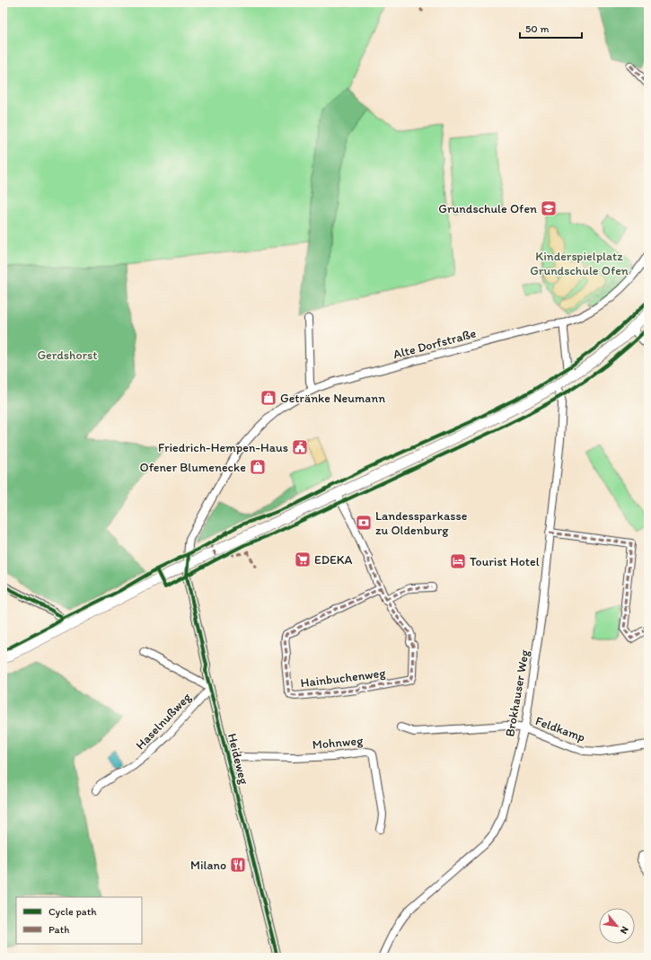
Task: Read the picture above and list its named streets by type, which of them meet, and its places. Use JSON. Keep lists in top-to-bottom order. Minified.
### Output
{"streets":{"street":["Alte Dorfstraße","Hainbuchenweg","Brokhauser Weg","Haselnußweg","Feldkamp","Mohnweg","Heideweg"]},"crossings":[["Alte Dorfstraße","Heideweg"],["Brokhauser Weg","Feldkamp"],["Haselnußweg","Heideweg"],["Mohnweg","Heideweg"]],"parks":["Kinderspielplatz Grundschule Ofen","Gerdshorst"],"places":{"school or university":["Grundschule Ofen"],"shop":["Getränke Neumann","Ofener Blumenecke"],"public building":["Friedrich-Hempen-Haus"],"bank":["Landessparkasse zu Oldenburg"],"supermarket":["EDEKA"],"hotel":["Tourist Hotel"],"restaurant":["Milano"]},"legend":["Cycle path","Path"],"scale_bar":"50 m","north":"bottom right"}
